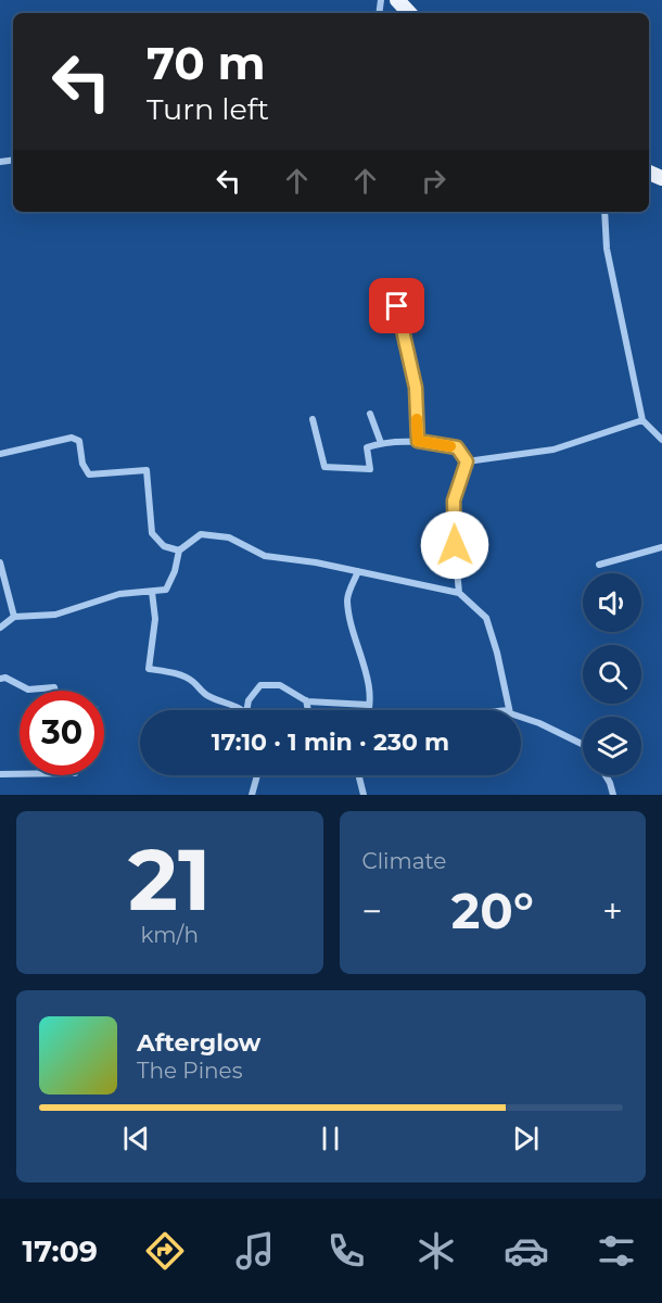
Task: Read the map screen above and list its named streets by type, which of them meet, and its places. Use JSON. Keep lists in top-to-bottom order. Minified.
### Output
{"page":{"turn":["70 m","Turn left"],"limit":"30","trip":"17:10 · 1 min · 230 m","tile":[["21","km/h"],"Climate"],"heat":["−","20°","+"],"song":["Afterglow","The Pines"],"tabs":"17:09"}}
